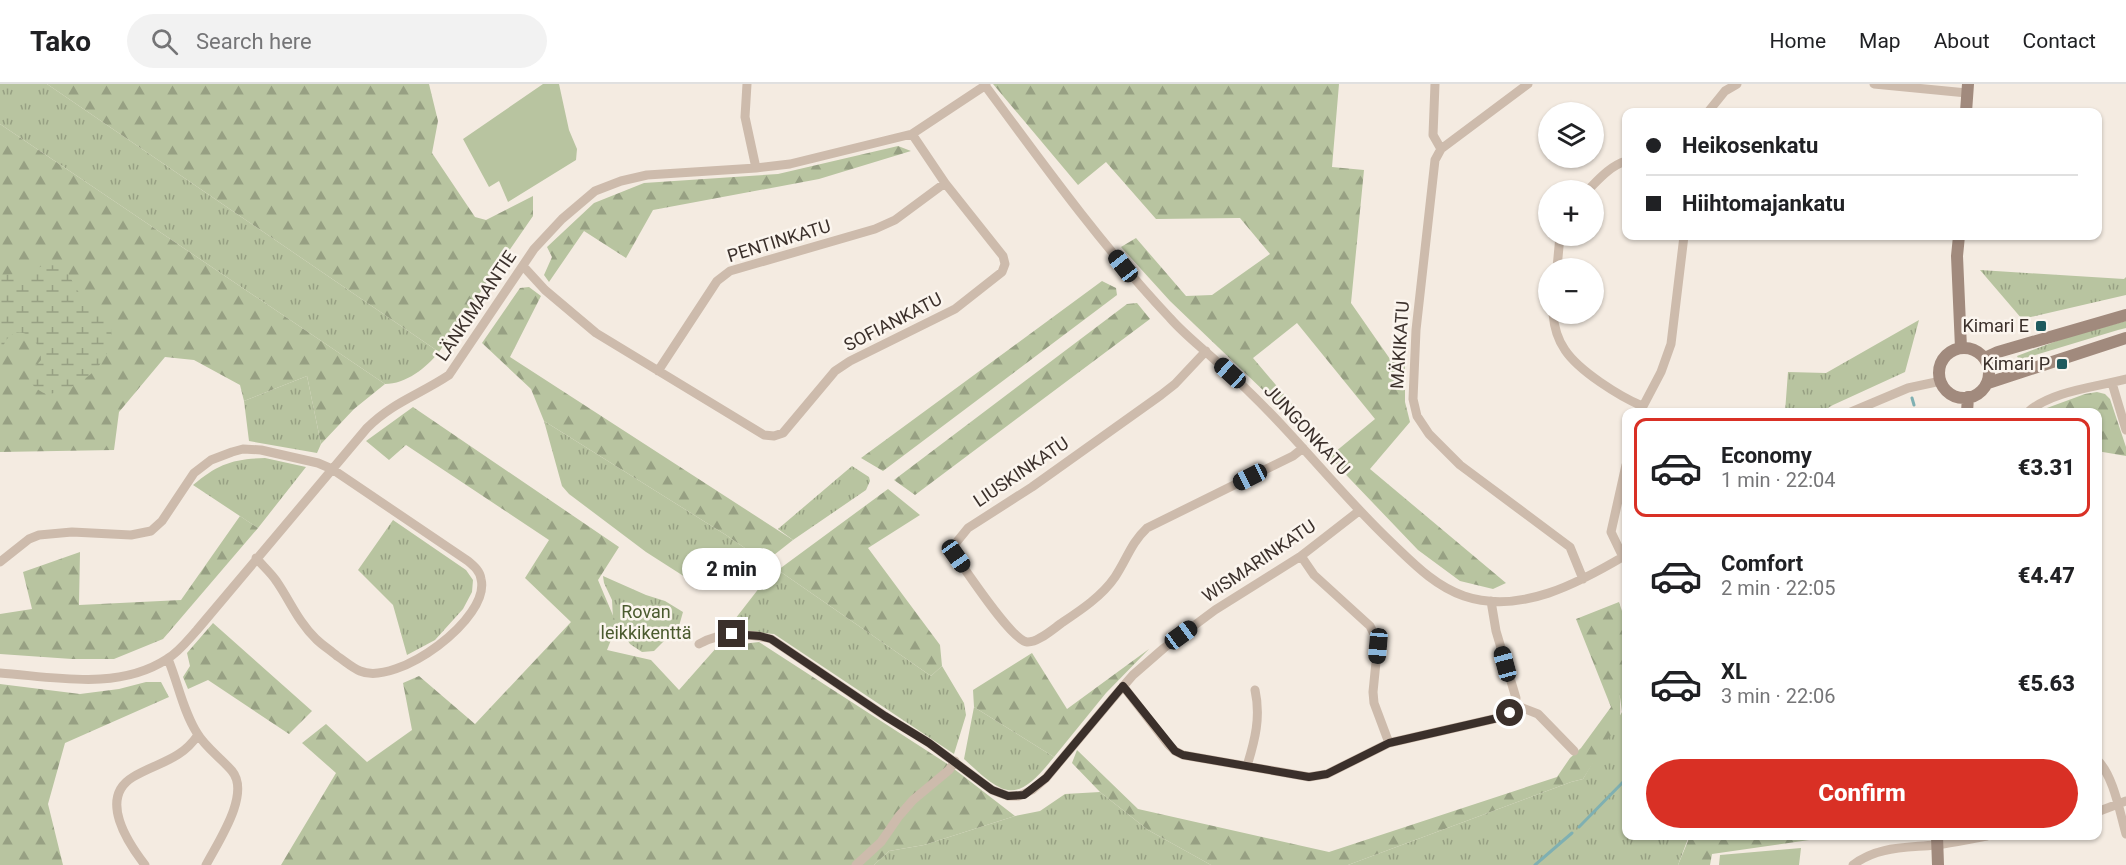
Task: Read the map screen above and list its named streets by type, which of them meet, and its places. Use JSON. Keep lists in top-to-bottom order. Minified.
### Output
{"streets":{"street":["PENTINKATU","LÄNKIMAANTIE","SOFIANKATU","MÄKIKATU","JUNGONKATU","LIUSKINKATU","WISMARINKATU"]},"crossings":[["PENTINKATU","SOFIANKATU"],["LÄNKIMAANTIE","SOFIANKATU"],["LÄNKIMAANTIE","JUNGONKATU"],["MÄKIKATU","JUNGONKATU"],["JUNGONKATU","LIUSKINKATU"],["JUNGONKATU","WISMARINKATU"]],"parks":["Rovan leikkikenttä"],"places":{"transit":["Kimari E","Kimari P"]},"page":{"header":"Tako","search":"Search here","nav":["Home","Map","About","Contact"],"map_buttons":["+","−"],"banner":["Heikosenkatu","Hiihtomajankatu"],"list":[{"name":"Economy","note":"1 min · 22:04","value":"€3.31"},{"name":"Comfort","note":"2 min · 22:05","value":"€4.47"},{"name":"XL","note":"3 min · 22:06","value":"€5.63"}],"bubble":"2 min","buttons":"Confirm"}}
